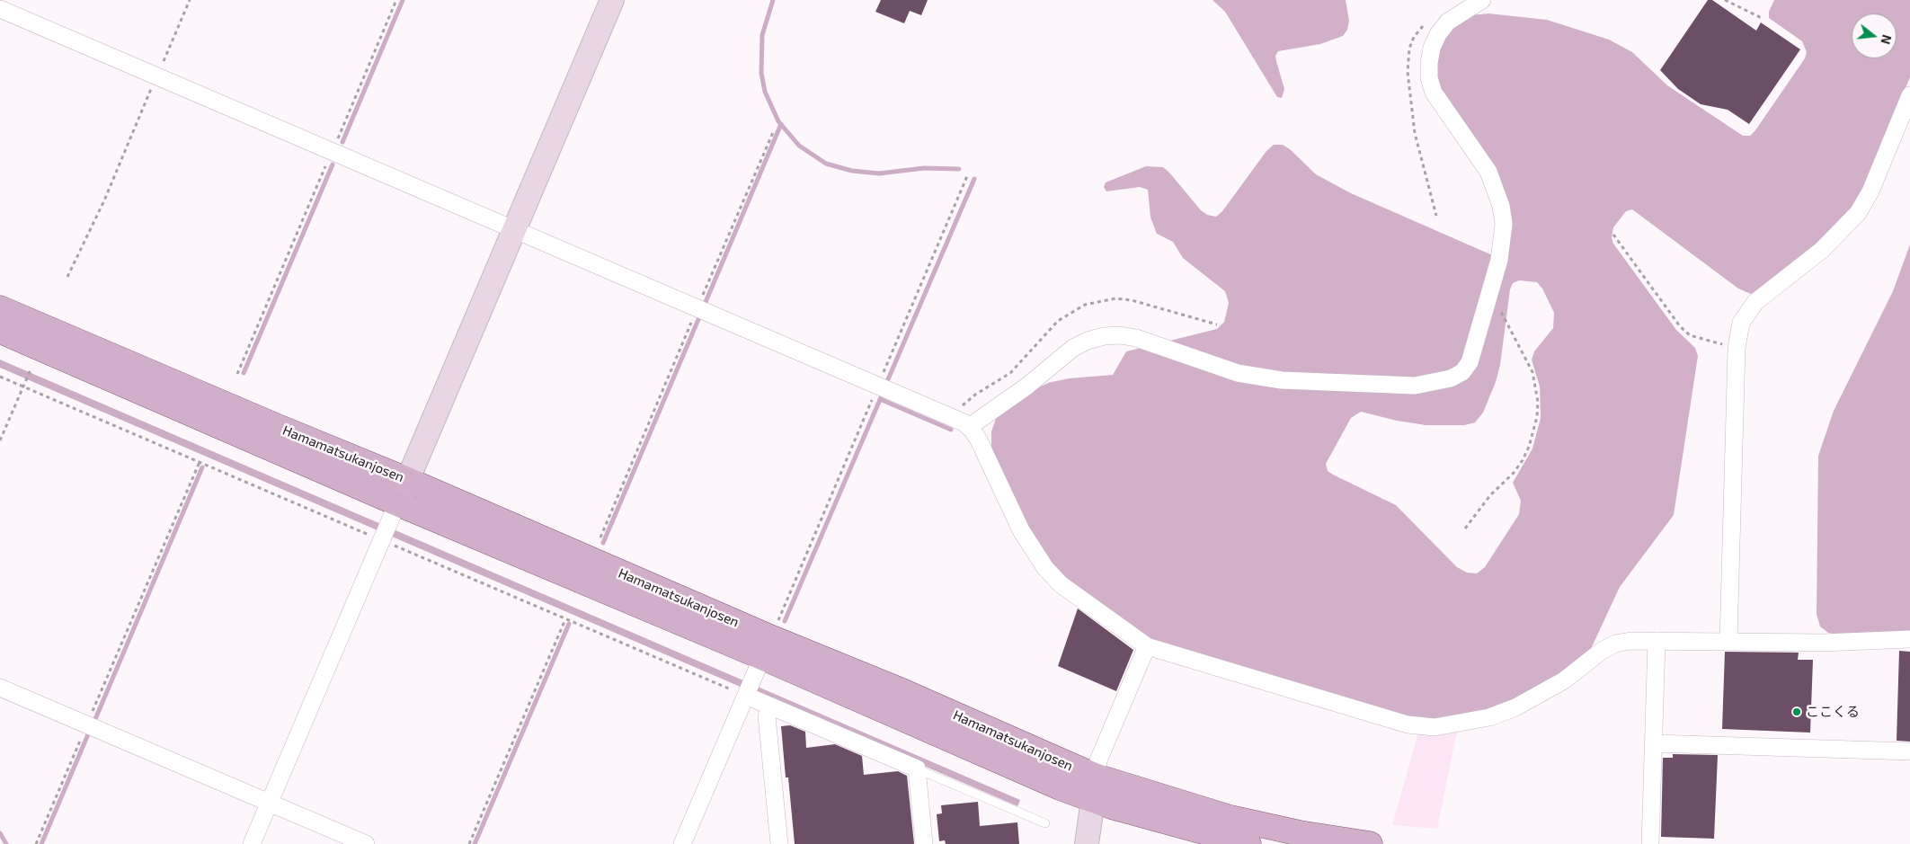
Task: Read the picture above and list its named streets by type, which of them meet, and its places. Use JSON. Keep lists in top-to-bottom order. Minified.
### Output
{"streets":{"main road":["Hamamatsukanjosen"]},"places":["ここくる"],"north":"right"}
